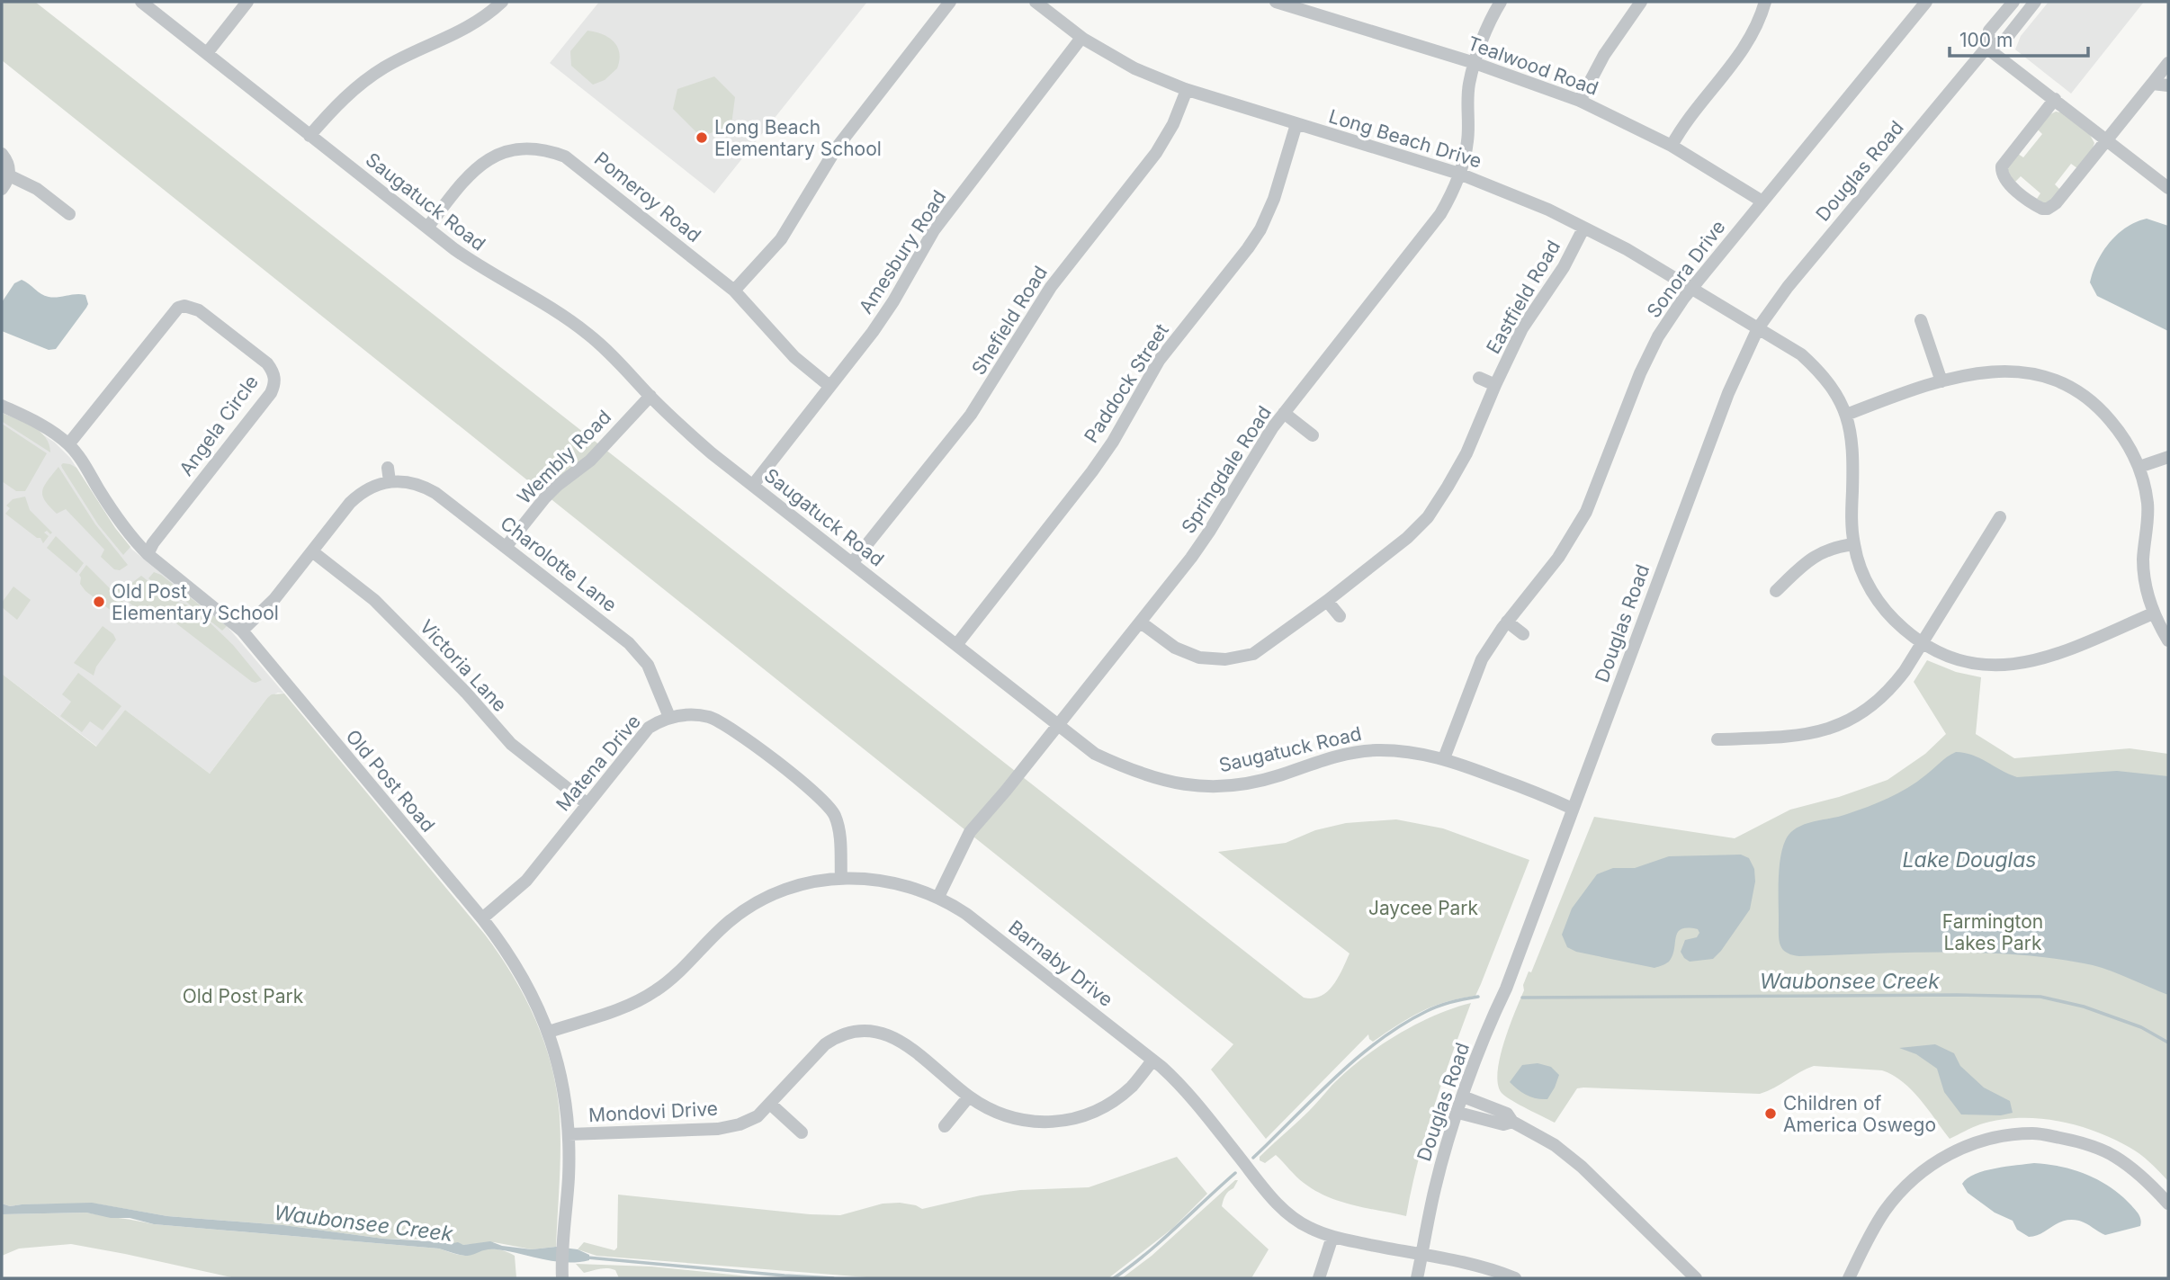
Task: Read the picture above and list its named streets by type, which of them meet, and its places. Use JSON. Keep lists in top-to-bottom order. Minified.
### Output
{"streets":{"street":["Tealwood Road","Long Beach Drive","Douglas Road","Pomeroy Road","Saugatuck Road","Amesbury Road","Sonora Drive","Eastfield Road","Shefield Road","Paddock Street","Angela Circle","Wembly Road","Springdale Road","Charolotte Lane","Victoria Lane","Matena Drive","Old Post Road","Barnaby Drive","Mondovi Drive"]},"crossings":[["Tealwood Road","Sonora Drive"],["Tealwood Road","Springdale Road"],["Long Beach Drive","Douglas Road"],["Long Beach Drive","Amesbury Road"],["Long Beach Drive","Sonora Drive"],["Long Beach Drive","Eastfield Road"],["Long Beach Drive","Shefield Road"],["Long Beach Drive","Paddock Street"],["Long Beach Drive","Springdale Road"],["Douglas Road","Saugatuck Road"],["Douglas Road","Barnaby Drive"],["Pomeroy Road","Saugatuck Road"],["Pomeroy Road","Amesbury Road"],["Saugatuck Road","Amesbury Road"],["Saugatuck Road","Sonora Drive"],["Saugatuck Road","Shefield Road"],["Saugatuck Road","Paddock Street"],["Saugatuck Road","Wembly Road"],["Saugatuck Road","Springdale Road"],["Eastfield Road","Springdale Road"],["Angela Circle","Old Post Road"],["Wembly Road","Charolotte Lane"],["Springdale Road","Barnaby Drive"],["Charolotte Lane","Victoria Lane"],["Charolotte Lane","Matena Drive"],["Charolotte Lane","Old Post Road"],["Victoria Lane","Matena Drive"],["Matena Drive","Old Post Road"],["Matena Drive","Barnaby Drive"],["Old Post Road","Barnaby Drive"],["Old Post Road","Mondovi Drive"],["Barnaby Drive","Mondovi Drive"]],"water":["Lake Douglas","Waubonsee Creek"],"parks":["Jaycee Park","Farmington Lakes Park","Old Post Park"],"places":["Long Beach Elementary School","Old Post Elementary School","Children of America Oswego"],"scale_bar":"100 m"}
